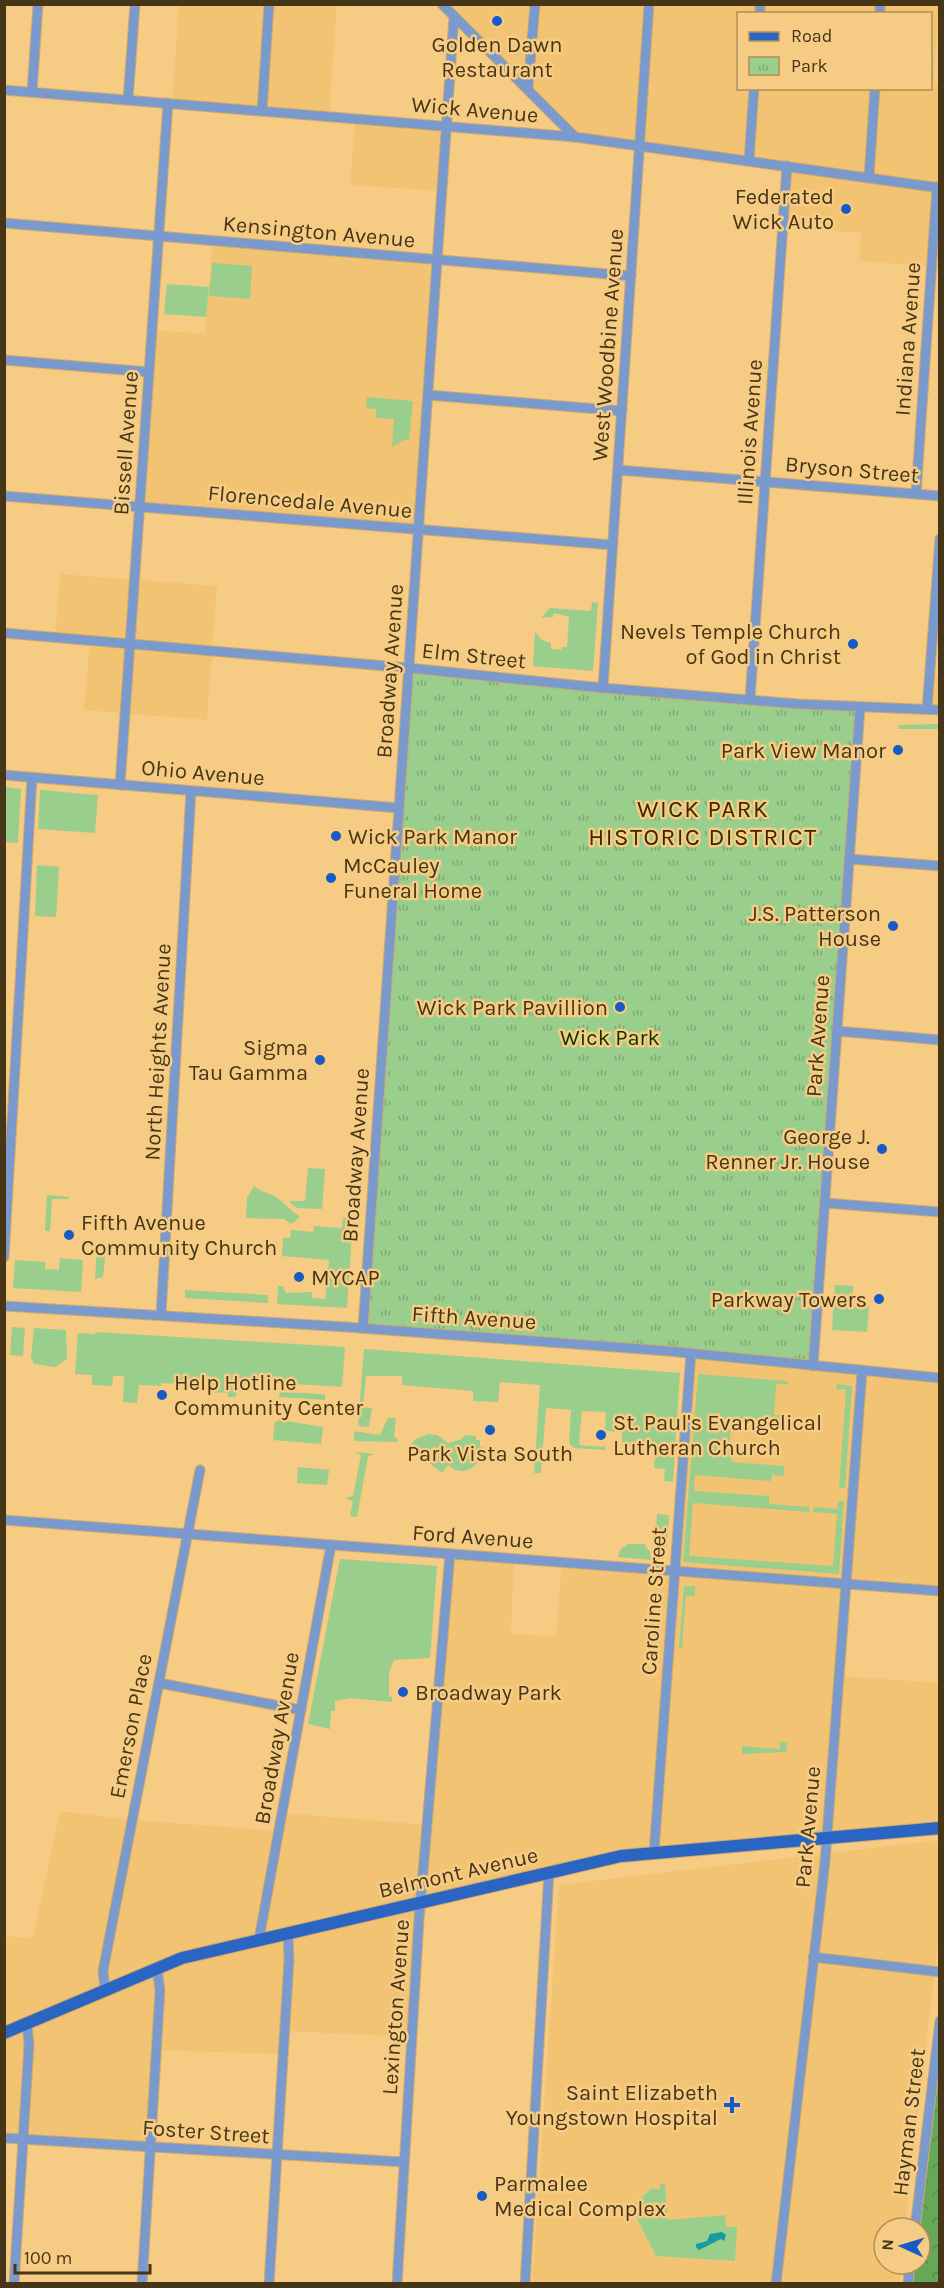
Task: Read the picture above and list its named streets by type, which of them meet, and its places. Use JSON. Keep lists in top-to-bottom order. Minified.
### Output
{"streets":{"main road":["Belmont Avenue"],"street":["Wick Avenue","Kensington Avenue","Indiana Avenue","West Woodbine Avenue","Illinois Avenue","Bissell Avenue","Bryson Street","Florencedale Avenue","Elm Street","Broadway Avenue","Ohio Avenue","Park Avenue","North Heights Avenue","Fifth Avenue","Ford Avenue","Caroline Street","Emerson Place","Lexington Avenue","Hayman Street","Foster Street"]},"crossings":[["Wick Avenue","Indiana Avenue"],["Wick Avenue","West Woodbine Avenue"],["Wick Avenue","Illinois Avenue"],["Wick Avenue","Bissell Avenue"],["Wick Avenue","Broadway Avenue"],["Kensington Avenue","West Woodbine Avenue"],["Kensington Avenue","Bissell Avenue"],["Kensington Avenue","Broadway Avenue"],["Indiana Avenue","Bryson Street"],["West Woodbine Avenue","Bryson Street"],["West Woodbine Avenue","Florencedale Avenue"],["West Woodbine Avenue","Elm Street"],["Illinois Avenue","Bryson Street"],["Illinois Avenue","Elm Street"],["Bissell Avenue","Florencedale Avenue"],["Bissell Avenue","Elm Street"],["Bissell Avenue","Ohio Avenue"],["Florencedale Avenue","Broadway Avenue"],["Elm Street","Broadway Avenue"],["Elm Street","Park Avenue"],["Broadway Avenue","Ohio Avenue"],["Broadway Avenue","Fifth Avenue"],["Broadway Avenue","Ford Avenue"],["Broadway Avenue","Belmont Avenue"],["Ohio Avenue","North Heights Avenue"],["Park Avenue","Fifth Avenue"],["Park Avenue","Ford Avenue"],["Park Avenue","Belmont Avenue"],["North Heights Avenue","Fifth Avenue"],["Fifth Avenue","Caroline Street"],["Ford Avenue","Caroline Street"],["Ford Avenue","Emerson Place"],["Ford Avenue","Lexington Avenue"],["Caroline Street","Belmont Avenue"],["Emerson Place","Belmont Avenue"],["Belmont Avenue","Lexington Avenue"],["Lexington Avenue","Foster Street"]],"districts":["WICK PARK HISTORIC DISTRICT"],"parks":["Wick Park"],"places":{"other":["Golden Dawn Restaurant","Federated Wick Auto","Nevels Temple Church of God in Christ","Park View Manor","Wick Park Manor","McCauley Funeral Home","J.S. Patterson House","Wick Park Pavillion","Sigma Tau Gamma","George J. Renner Jr. House","Fifth Avenue Community Church","MYCAP","Parkway Towers","Help Hotline Community Center","Park Vista South","St. Paul's Evangelical Lutheran Church","Broadway Park","Parmalee Medical Complex"],"health":["Saint Elizabeth Youngstown Hospital"]},"legend":["Road","Park"],"scale_bar":"100 m","north":"left"}
